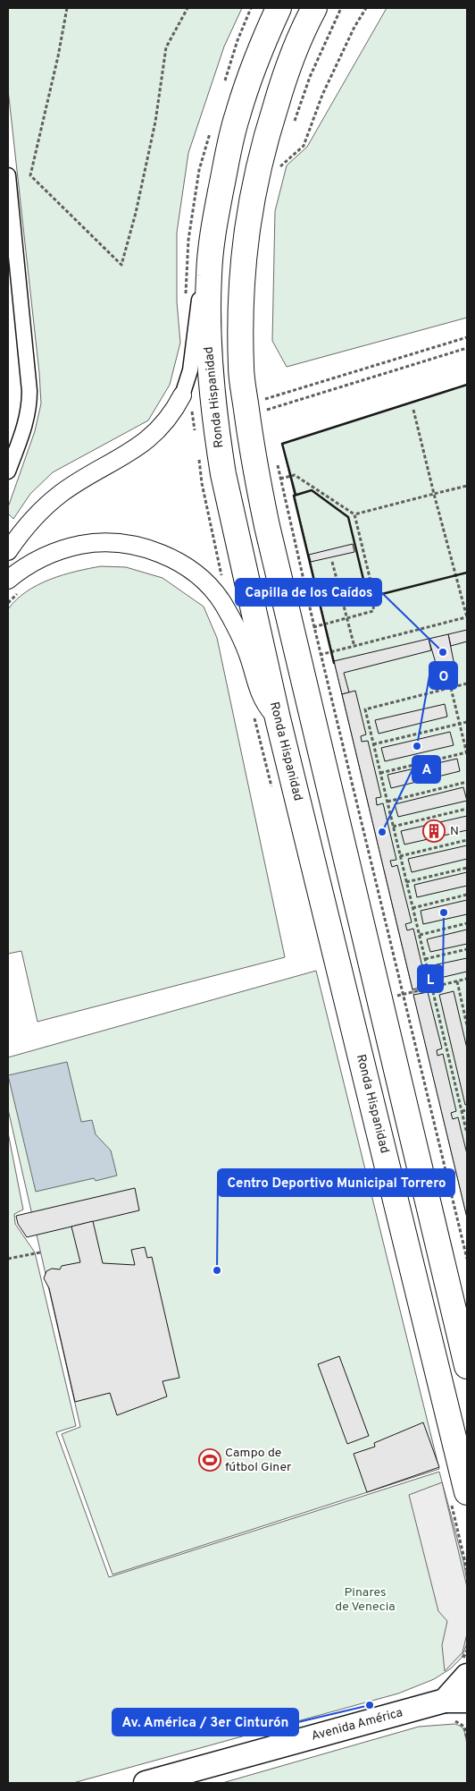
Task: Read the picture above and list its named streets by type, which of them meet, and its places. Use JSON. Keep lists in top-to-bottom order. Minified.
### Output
{"streets":{"highway":["Ronda Hispanidad"],"main road":["Avenida América"]},"parks":["Pinares de Venecia"],"places":{"other":["Capilla de los Caídos","O","A","L","Centro Deportivo Municipal Torrero","Av. América / 3er Cinturón"],"building":["N"],"sports":["Campo de fútbol Giner"]}}
